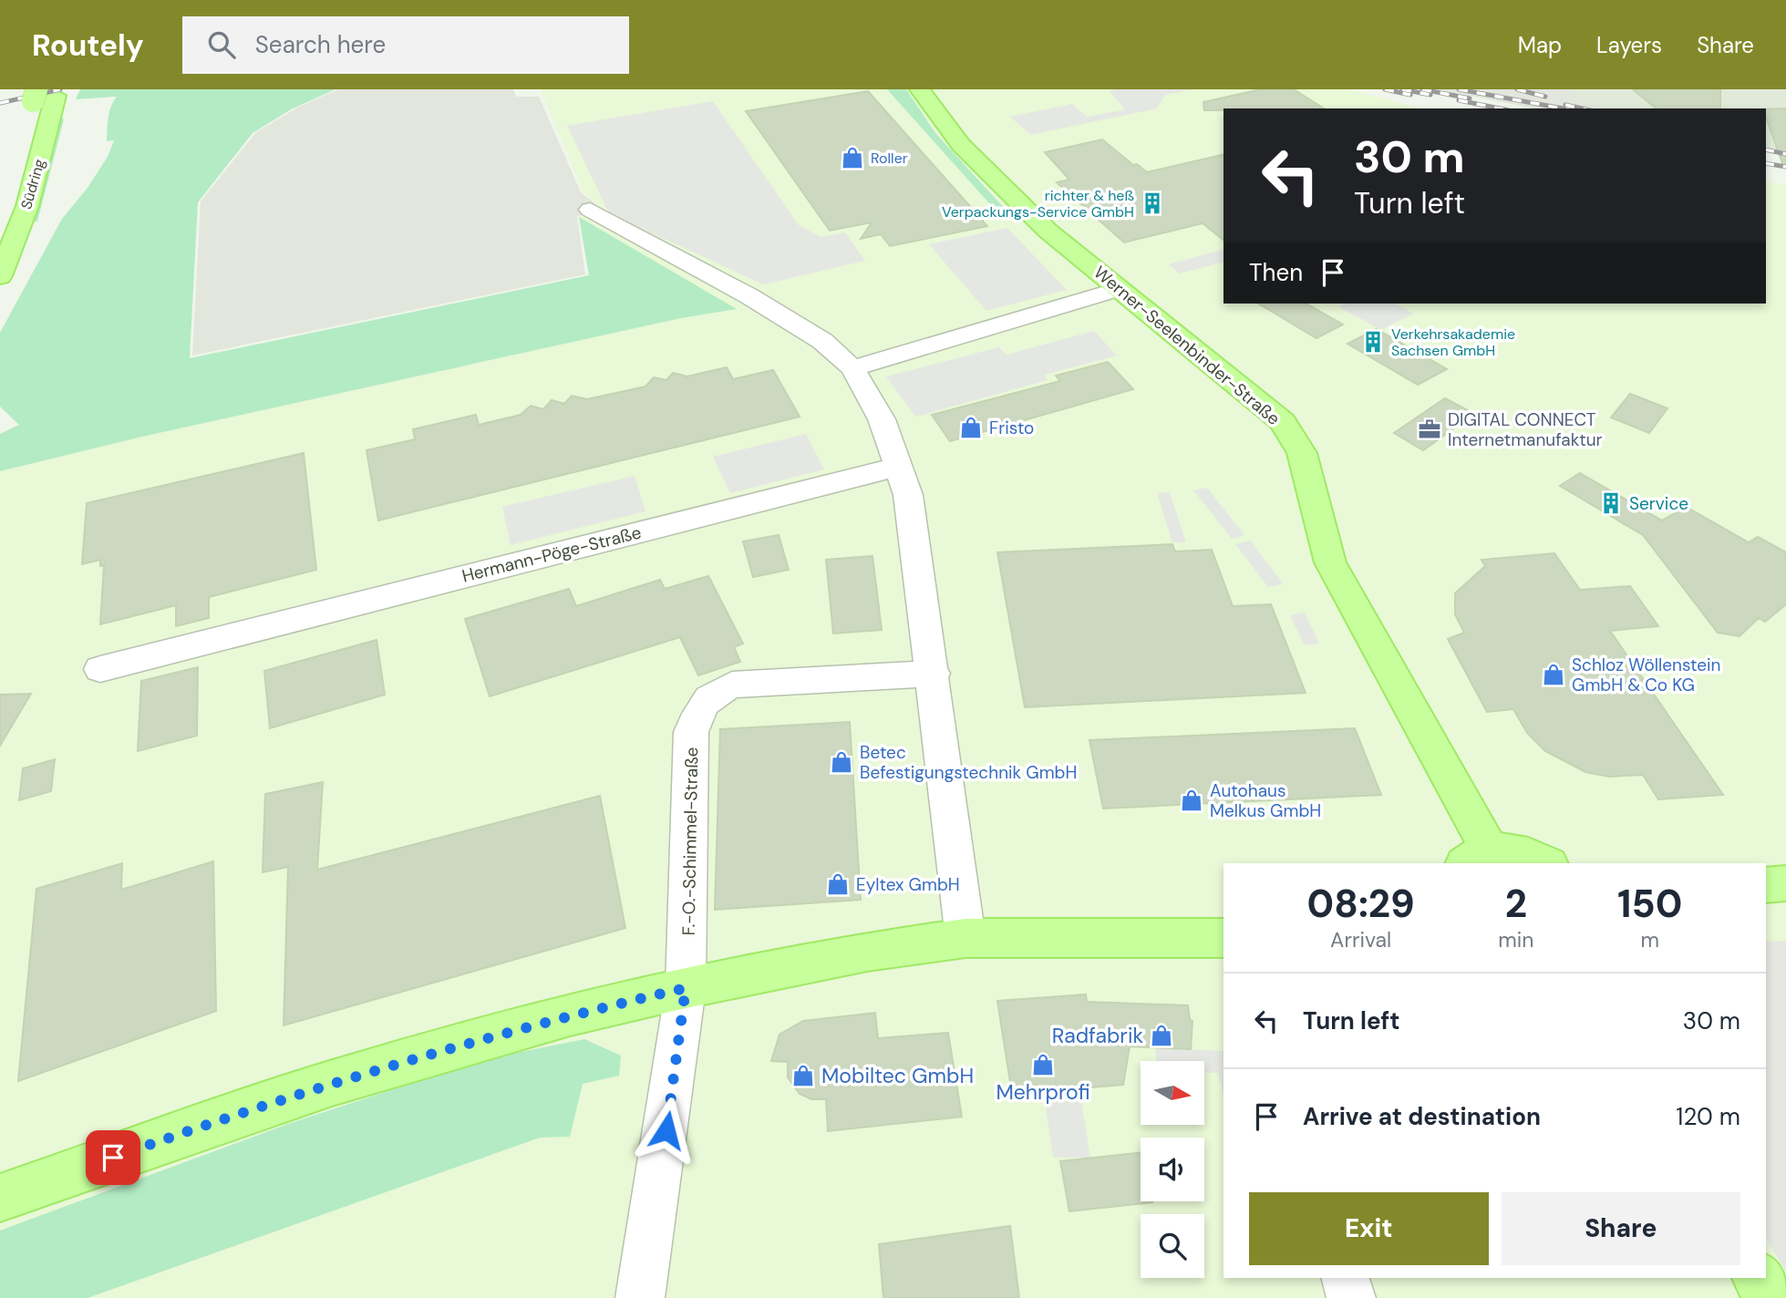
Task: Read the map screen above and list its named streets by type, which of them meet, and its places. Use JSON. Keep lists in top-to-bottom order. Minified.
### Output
{"streets":{"main road":["Südring","Werner-Seelenbinder-Straße"],"street":["Hermann-Pöge-Straße","F.-O.-Schimmel-Straße"]},"places":{"shop":["Roller","Fristo","Schloz Wöllenstein GmbH & Co KG","Betec Befestigungstechnik GmbH","Autohaus Melkus GmbH","Eyltex GmbH","Radfabrik","Mehrprofi","Mobiltec GmbH"],"building":["richter & heß Verpackungs-Service GmbH","Verkehrsakademie Sachsen GmbH","Service"],"office":["DIGITAL CONNECT Internetmanufaktur"]},"north":"right","page":{"header":"Routely","search":"Search here","nav":["Map","Layers","Share"],"turn":["30 m","Turn left"],"then":"Then","eta":["08:29","Arrival","2","min","150","m"],"list":[{"name":"Turn left","value":"30 m"},{"name":"Arrive at destination","value":"120 m"}],"buttons":["Exit","Share"]}}
